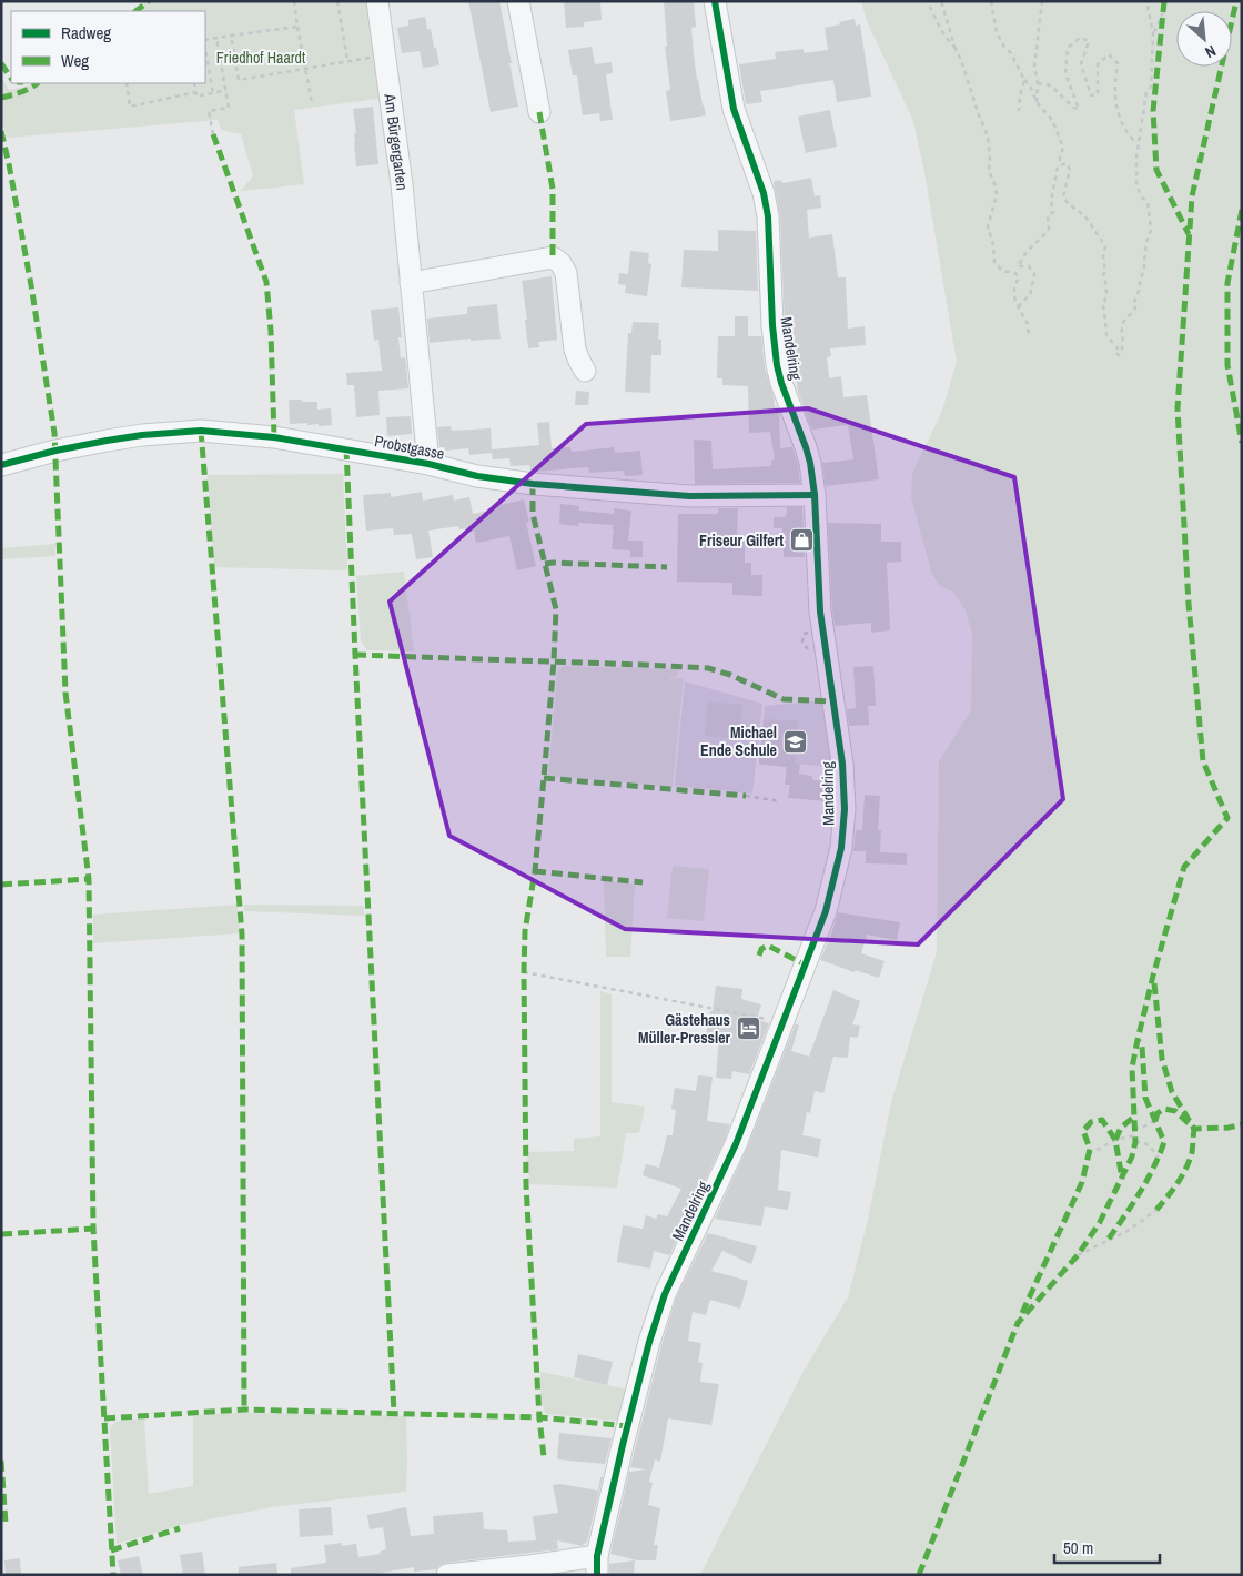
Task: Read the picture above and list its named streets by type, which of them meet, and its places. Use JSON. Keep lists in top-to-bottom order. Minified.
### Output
{"streets":{"street":["Am Bürgergarten","Mandelring","Probstgasse"]},"crossings":[["Am Bürgergarten","Probstgasse"],["Mandelring","Probstgasse"]],"parks":["Friedhof Haardt"],"places":{"shop":["Friseur Gilfert"],"school or university":["Michael Ende Schule"],"hotel":["Gästehaus Müller-Pressler"]},"legend":["Radweg","Weg"],"scale_bar":"50 m","north":"bottom right"}
